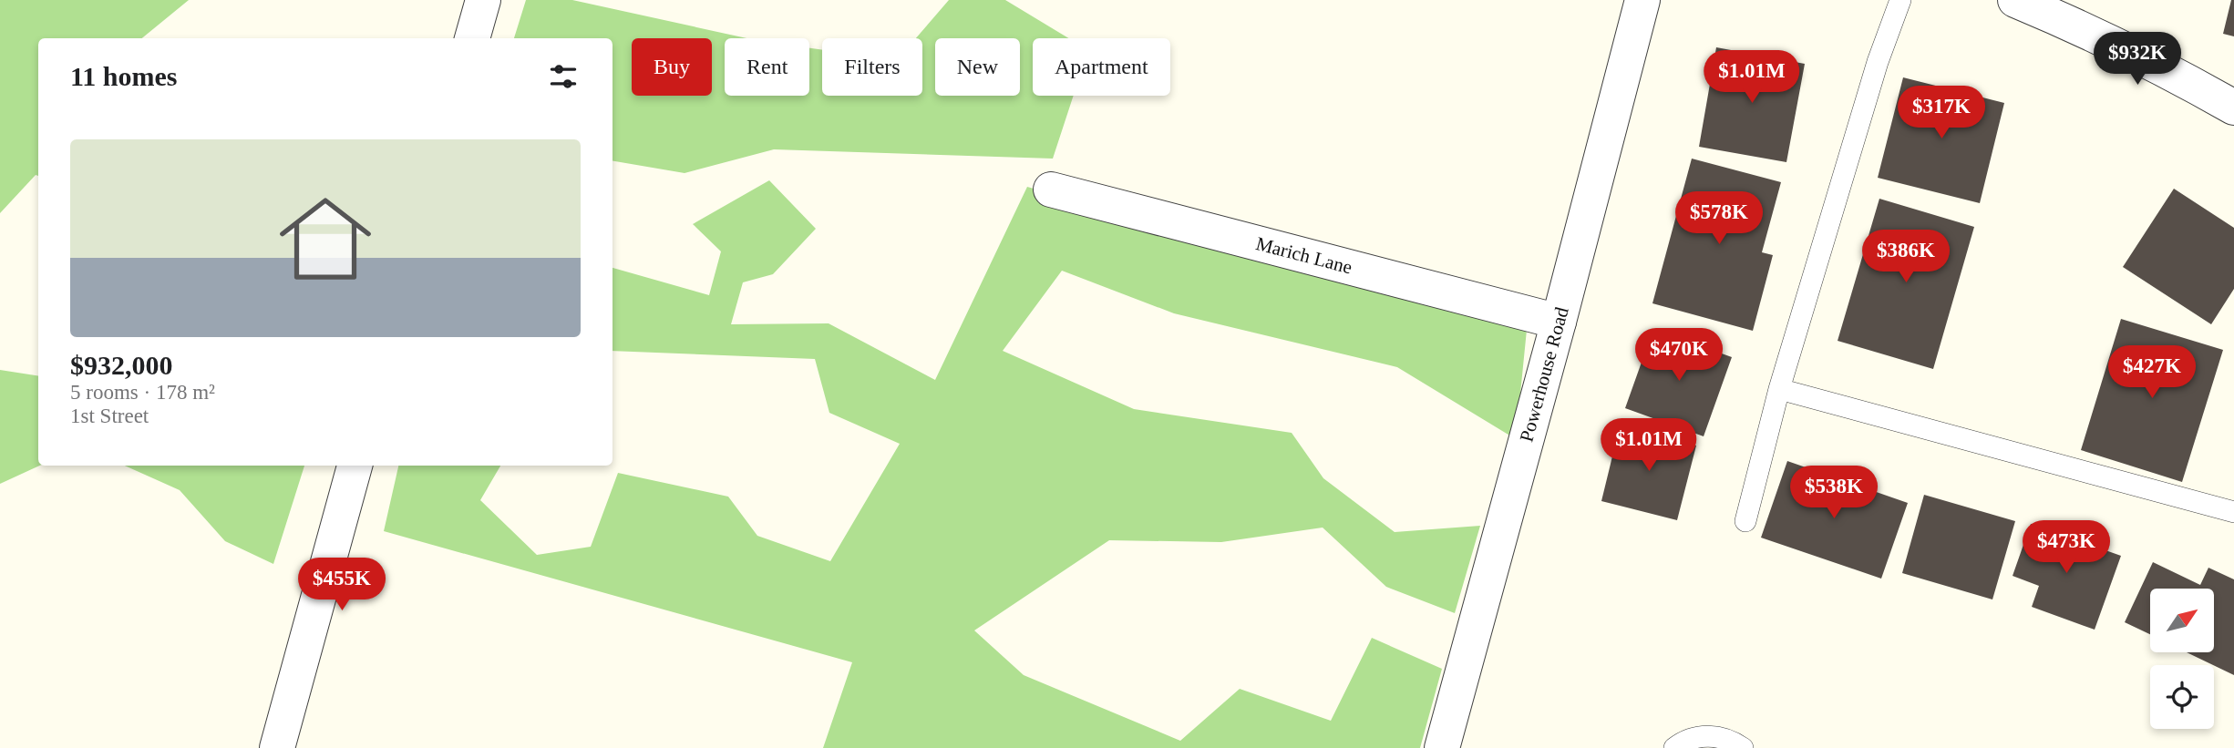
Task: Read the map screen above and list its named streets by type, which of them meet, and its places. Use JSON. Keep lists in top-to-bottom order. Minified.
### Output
{"streets":{"street":["Marich Lane","Powerhouse Road"]},"crossings":[["Marich Lane","Powerhouse Road"]],"north":"top right","page":{"price":["$932K","$1.01M","$317K","$578K","$386K","$470K","$427K","$1.01M","$538K","$473K","$455K"],"chip":["Buy","Rent","Filters","New","Apartment"],"heading":"11 homes","list":[{"name":"$932,000","note":"5 rooms · 178 m² · 1st Street"}]}}
